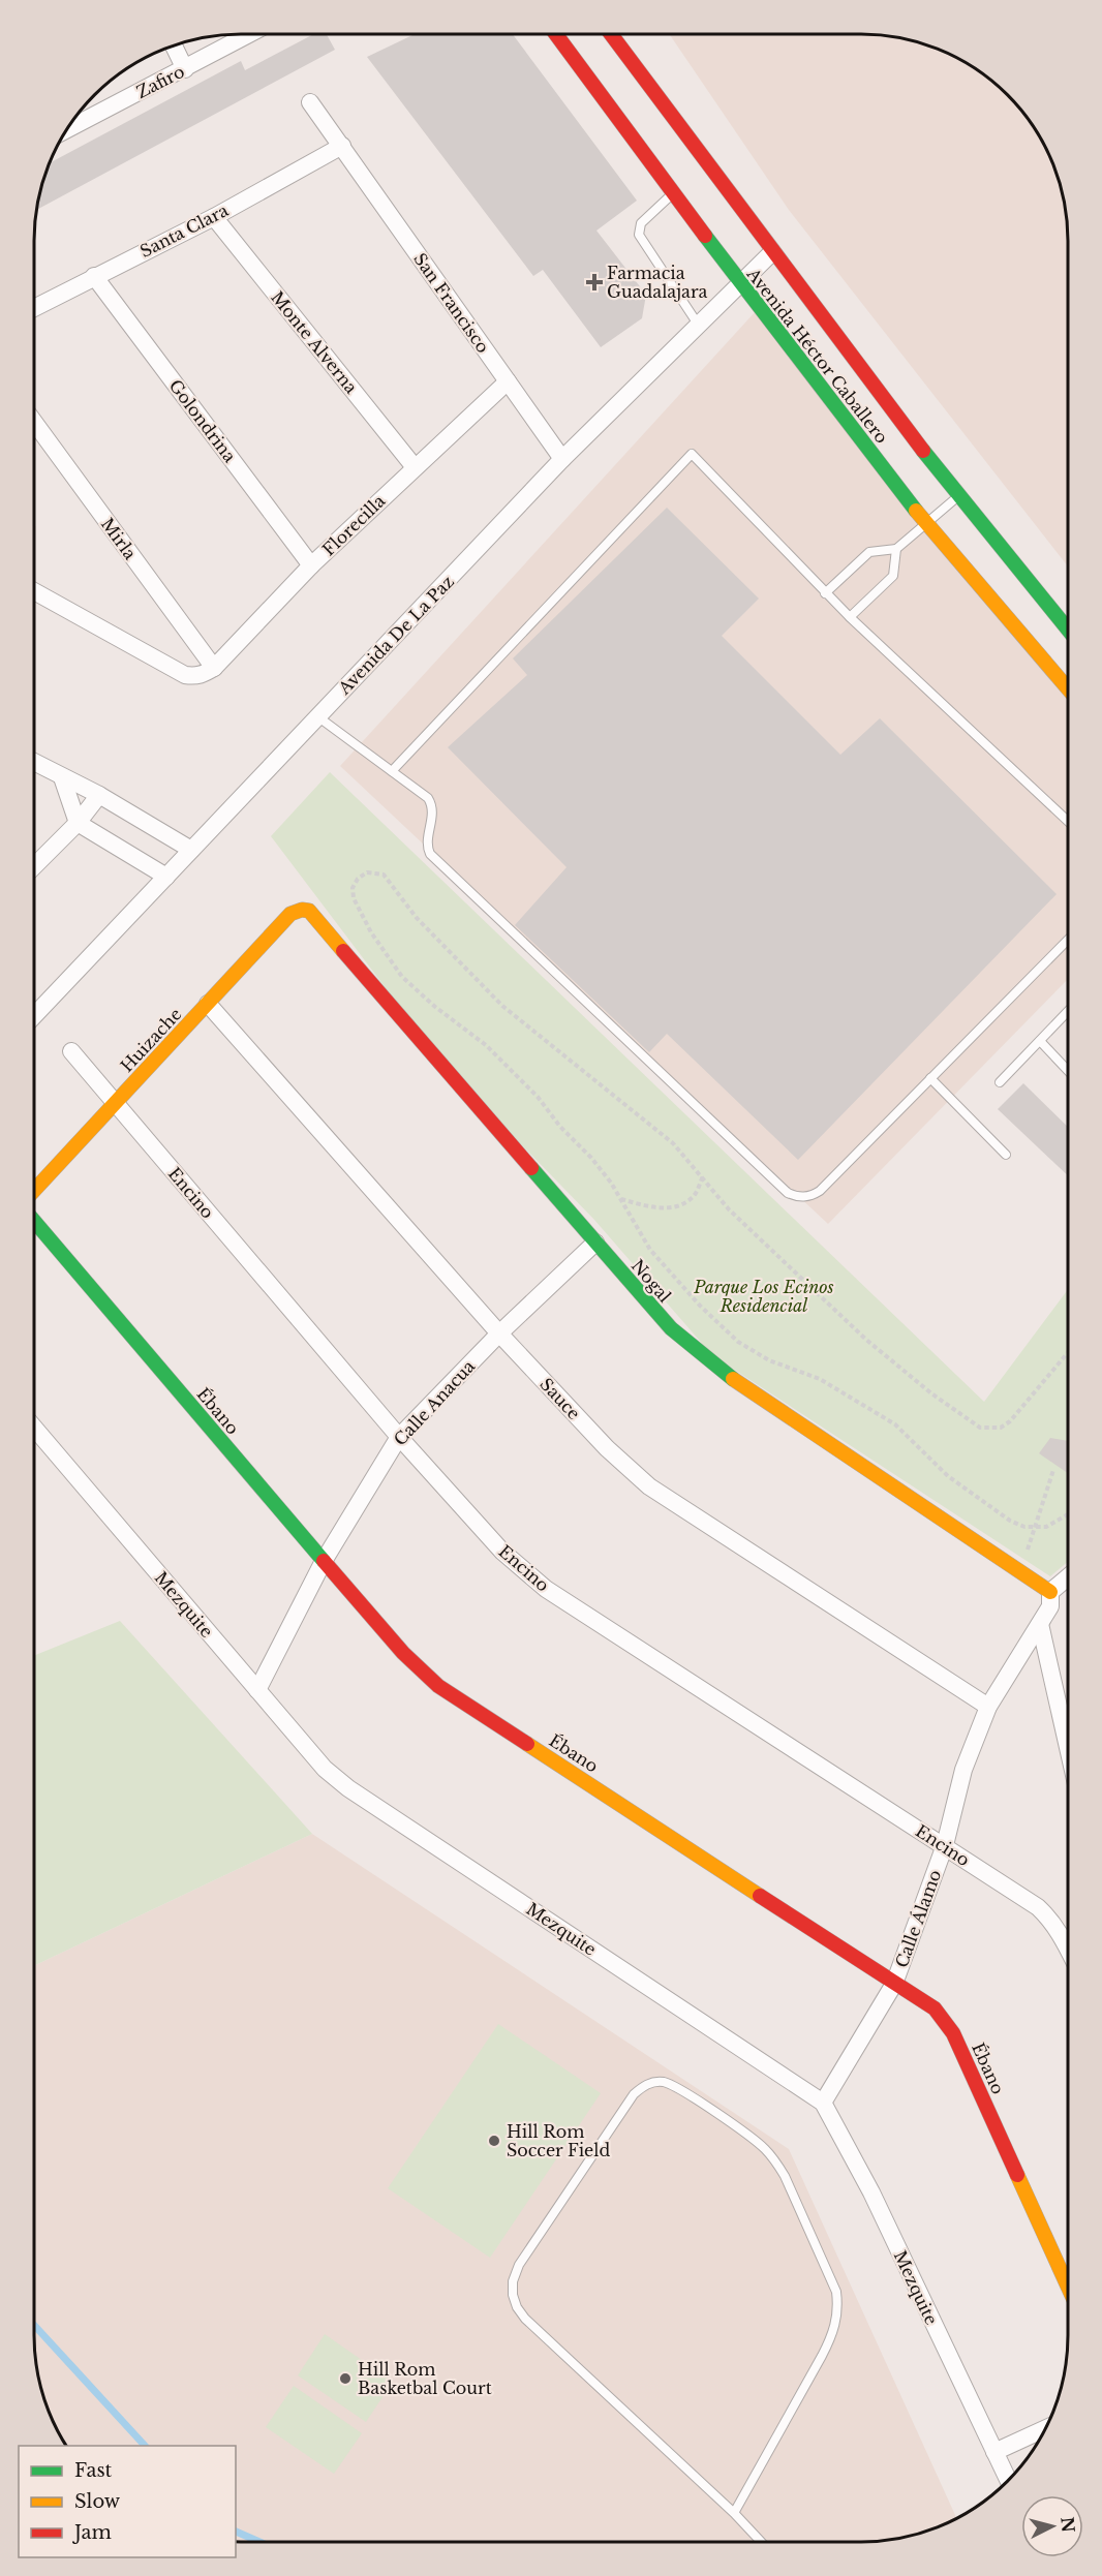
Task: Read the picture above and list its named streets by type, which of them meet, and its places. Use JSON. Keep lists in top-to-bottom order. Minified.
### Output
{"streets":{"street":["Zafiro","Santa Clara","San Francisco","Monte Alverna","Avenida Héctor Caballero","Golondrina","Florecilla","Mirla","Avenida De La Paz","Huizache","Encino","Nogal","Sauce","Calle Anacua","Ébano","Mezquite","Calle Álamo"]},"crossings":[["Santa Clara","San Francisco"],["Santa Clara","Monte Alverna"],["Santa Clara","Golondrina"],["San Francisco","Florecilla"],["San Francisco","Avenida De La Paz"],["Monte Alverna","Florecilla"],["Avenida Héctor Caballero","Avenida De La Paz"],["Golondrina","Florecilla"],["Florecilla","Mirla"],["Huizache","Encino"],["Huizache","Nogal"],["Huizache","Sauce"],["Encino","Calle Anacua"],["Encino","Calle Álamo"],["Nogal","Calle Anacua"],["Nogal","Calle Álamo"],["Sauce","Calle Anacua"],["Sauce","Calle Álamo"],["Calle Anacua","Ébano"],["Calle Anacua","Mezquite"],["Ébano","Calle Álamo"],["Mezquite","Calle Álamo"]],"parks":["Parque Los Ecinos Residencial"],"places":{"health":["Farmacia Guadalajara"],"other":["Hill Rom Soccer Field","Hill Rom Basketbal Court"]},"legend":["Fast","Slow","Jam"],"north":"right"}
